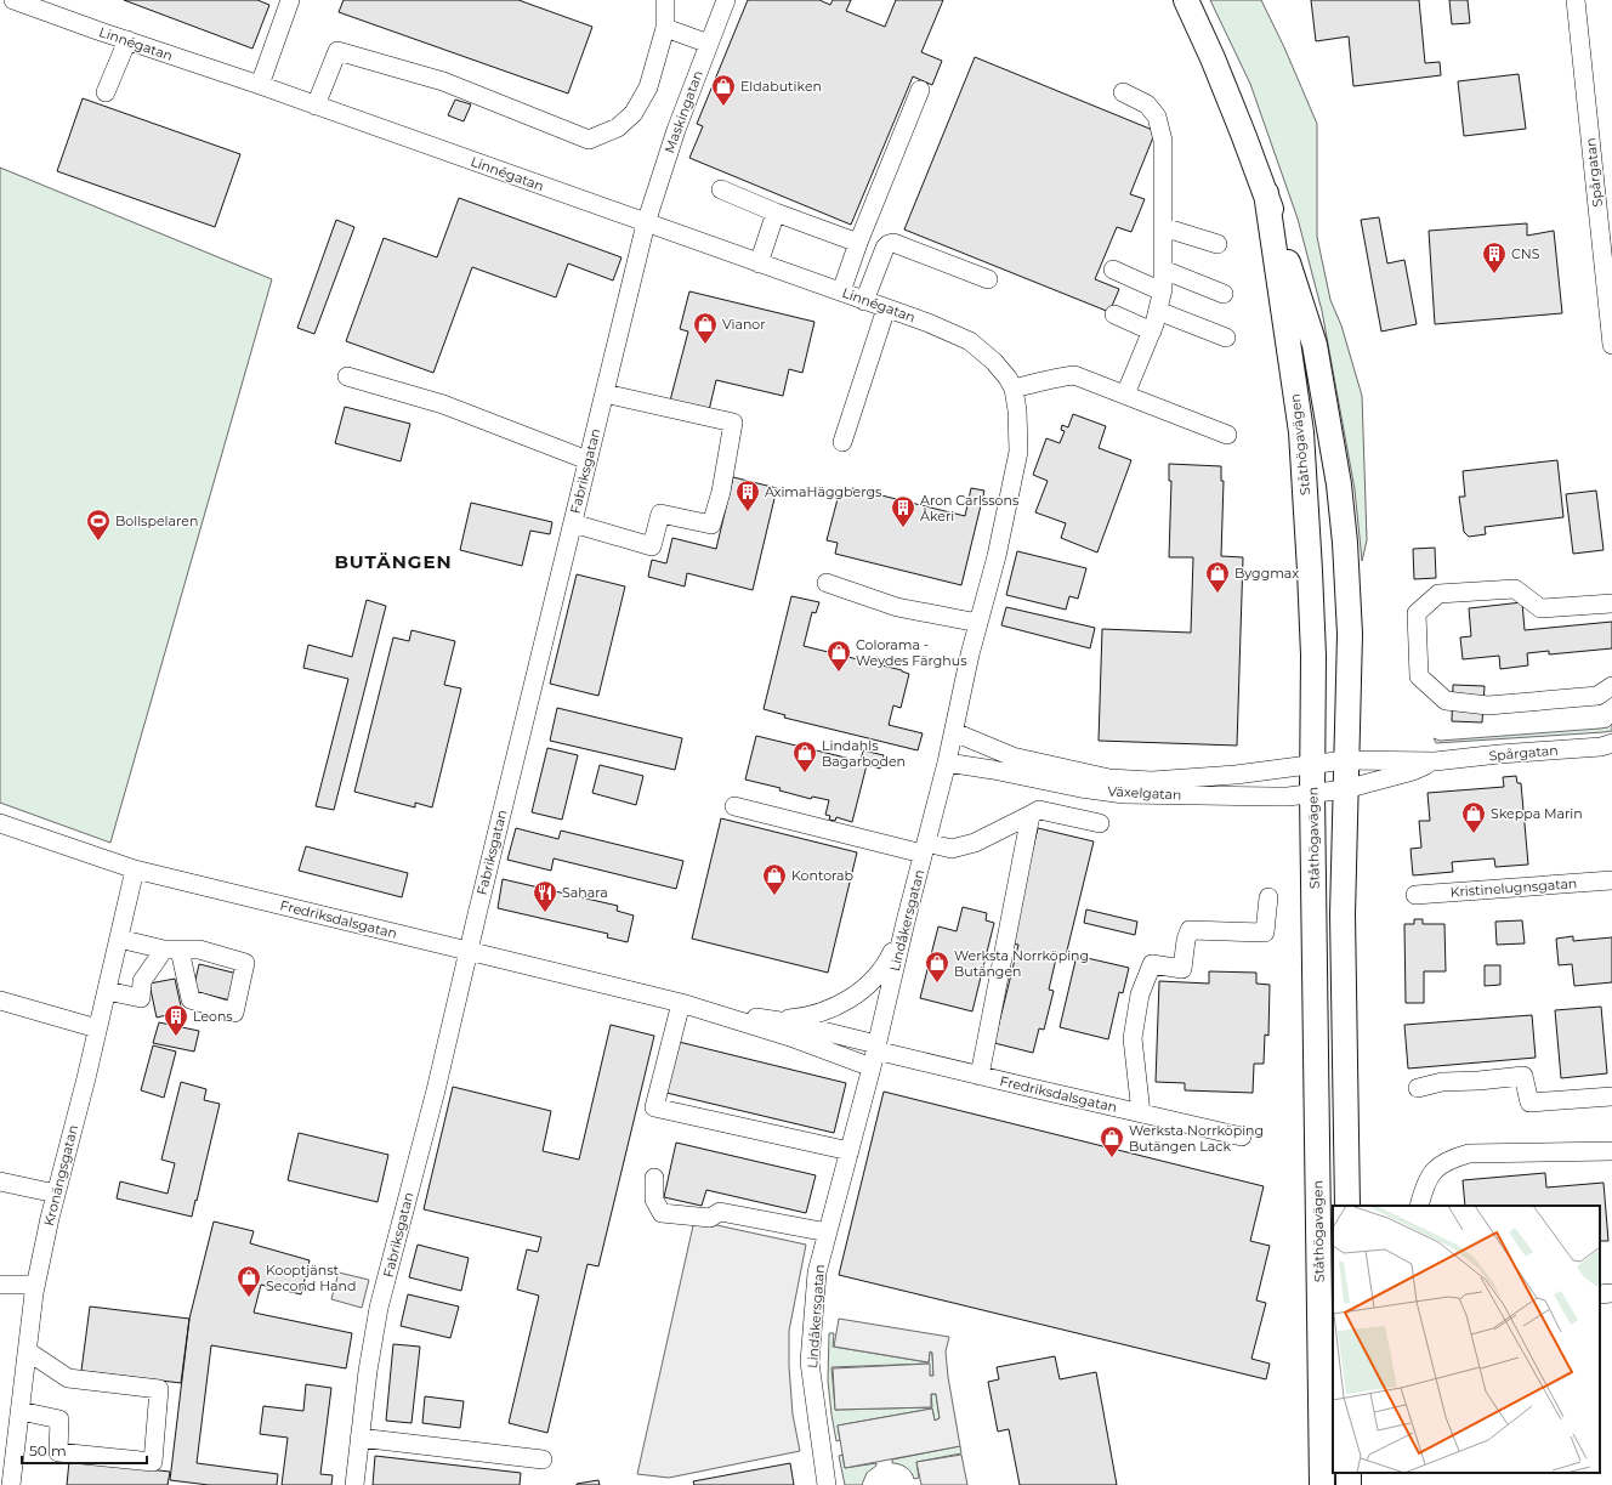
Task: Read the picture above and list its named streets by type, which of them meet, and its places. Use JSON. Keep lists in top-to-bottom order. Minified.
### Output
{"streets":{"main road":["Ståthögavägen"],"street":["Linnégatan","Maskingatan","Spårgatan","Fabriksgatan","Växelgatan","Kristinelugnsgatan","Fredriksdalsgatan","Lindåkersgatan","Kronängsgatan"]},"crossings":[["Linnégatan","Maskingatan"],["Linnégatan","Fabriksgatan"],["Linnégatan","Lindåkersgatan"],["Maskingatan","Fabriksgatan"],["Spårgatan","Ståthögavägen"],["Spårgatan","Växelgatan"],["Ståthögavägen","Växelgatan"],["Fabriksgatan","Fredriksdalsgatan"],["Växelgatan","Lindåkersgatan"],["Fredriksdalsgatan","Lindåkersgatan"],["Fredriksdalsgatan","Kronängsgatan"]],"districts":["BUTÄNGEN"],"places":{"shop":["Eldabutiken","Vianor","Byggmax","Colorama - Weydes Färghus","Lindahls Bagarboden","Skeppa Marin","Kontorab","Werksta Norrköping Butängen","Werksta Norrköping Butängen Lack","Kooptjänst Second Hand"],"building":["CNS","AximaHäggbergs","Aron Carlssons Åkeri","Leons"],"sports":["Bollspelaren"],"restaurant":["Sahara"]},"scale_bar":"50 m"}
